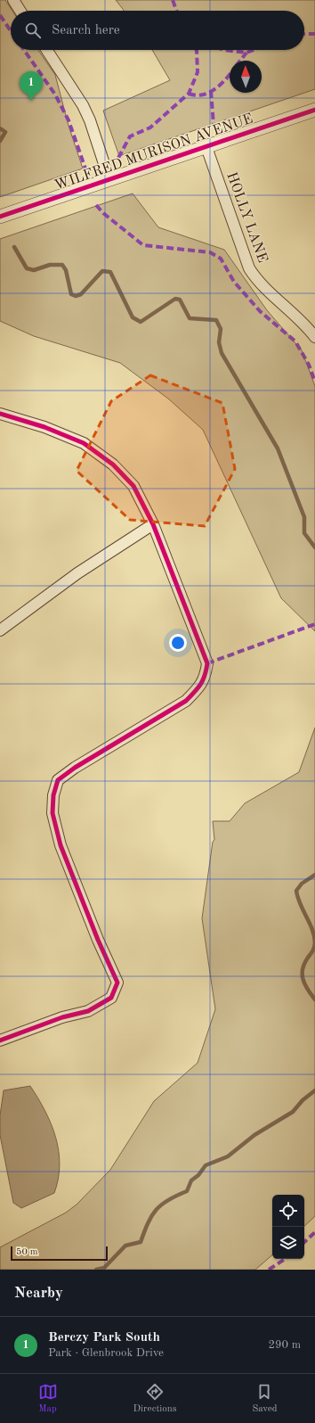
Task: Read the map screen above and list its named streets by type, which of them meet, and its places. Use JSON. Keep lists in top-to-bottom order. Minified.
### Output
{"streets":{"street":["WILFRED MURISON AVENUE","HOLLY LANE"]},"crossings":[["WILFRED MURISON AVENUE","HOLLY LANE"]],"scale_bar":"50 m","north":"top","page":{"search":"Search here","pins":"1","scale":"50 m","heading":"Nearby","list":[{"mark":"1","name":"Berczy Park South","note":"Park · Glenbrook Drive","value":"290 m"}],"nav":["Map","Directions","Saved"]}}
